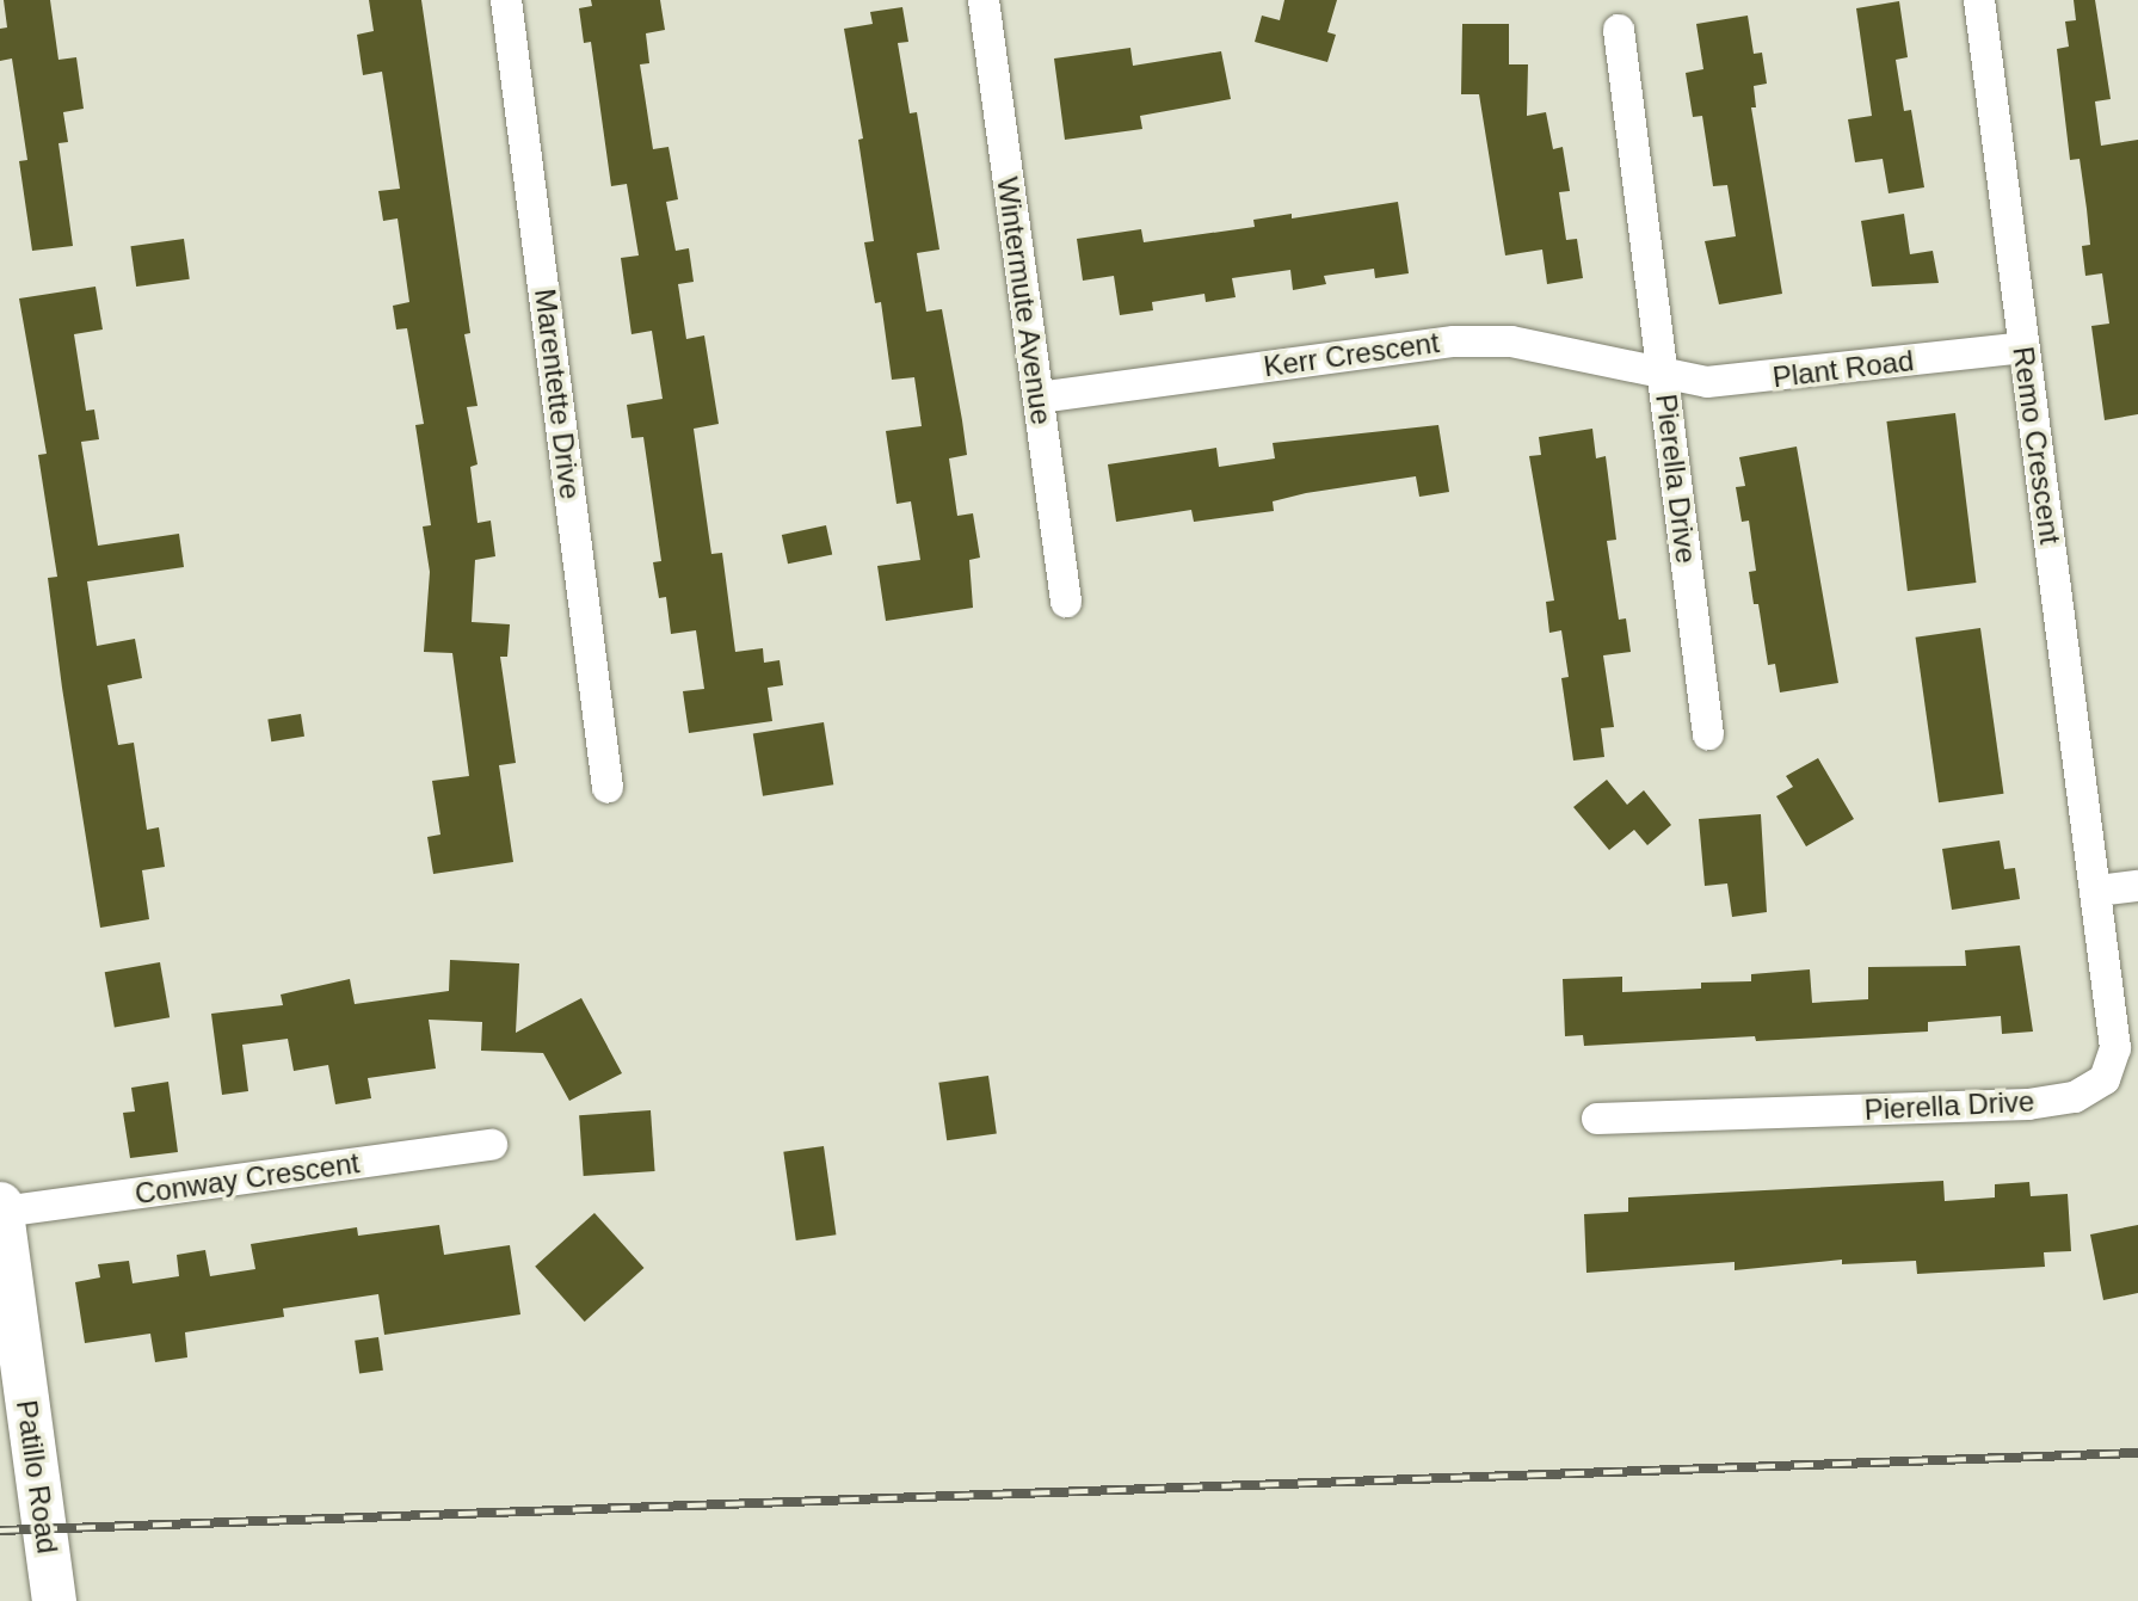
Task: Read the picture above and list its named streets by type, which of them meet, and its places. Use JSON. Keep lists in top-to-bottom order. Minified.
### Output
{"streets":{"street":["Wintermute Avenue","Kerr Crescent","Plant Road","Marentette Drive","Remo Crescent","Pierella Drive","Conway Crescent","Patillo Road"]},"crossings":[["Wintermute Avenue","Kerr Crescent"],["Kerr Crescent","Plant Road"],["Kerr Crescent","Pierella Drive"],["Plant Road","Remo Crescent"],["Plant Road","Pierella Drive"],["Remo Crescent","Pierella Drive"],["Conway Crescent","Patillo Road"]]}
